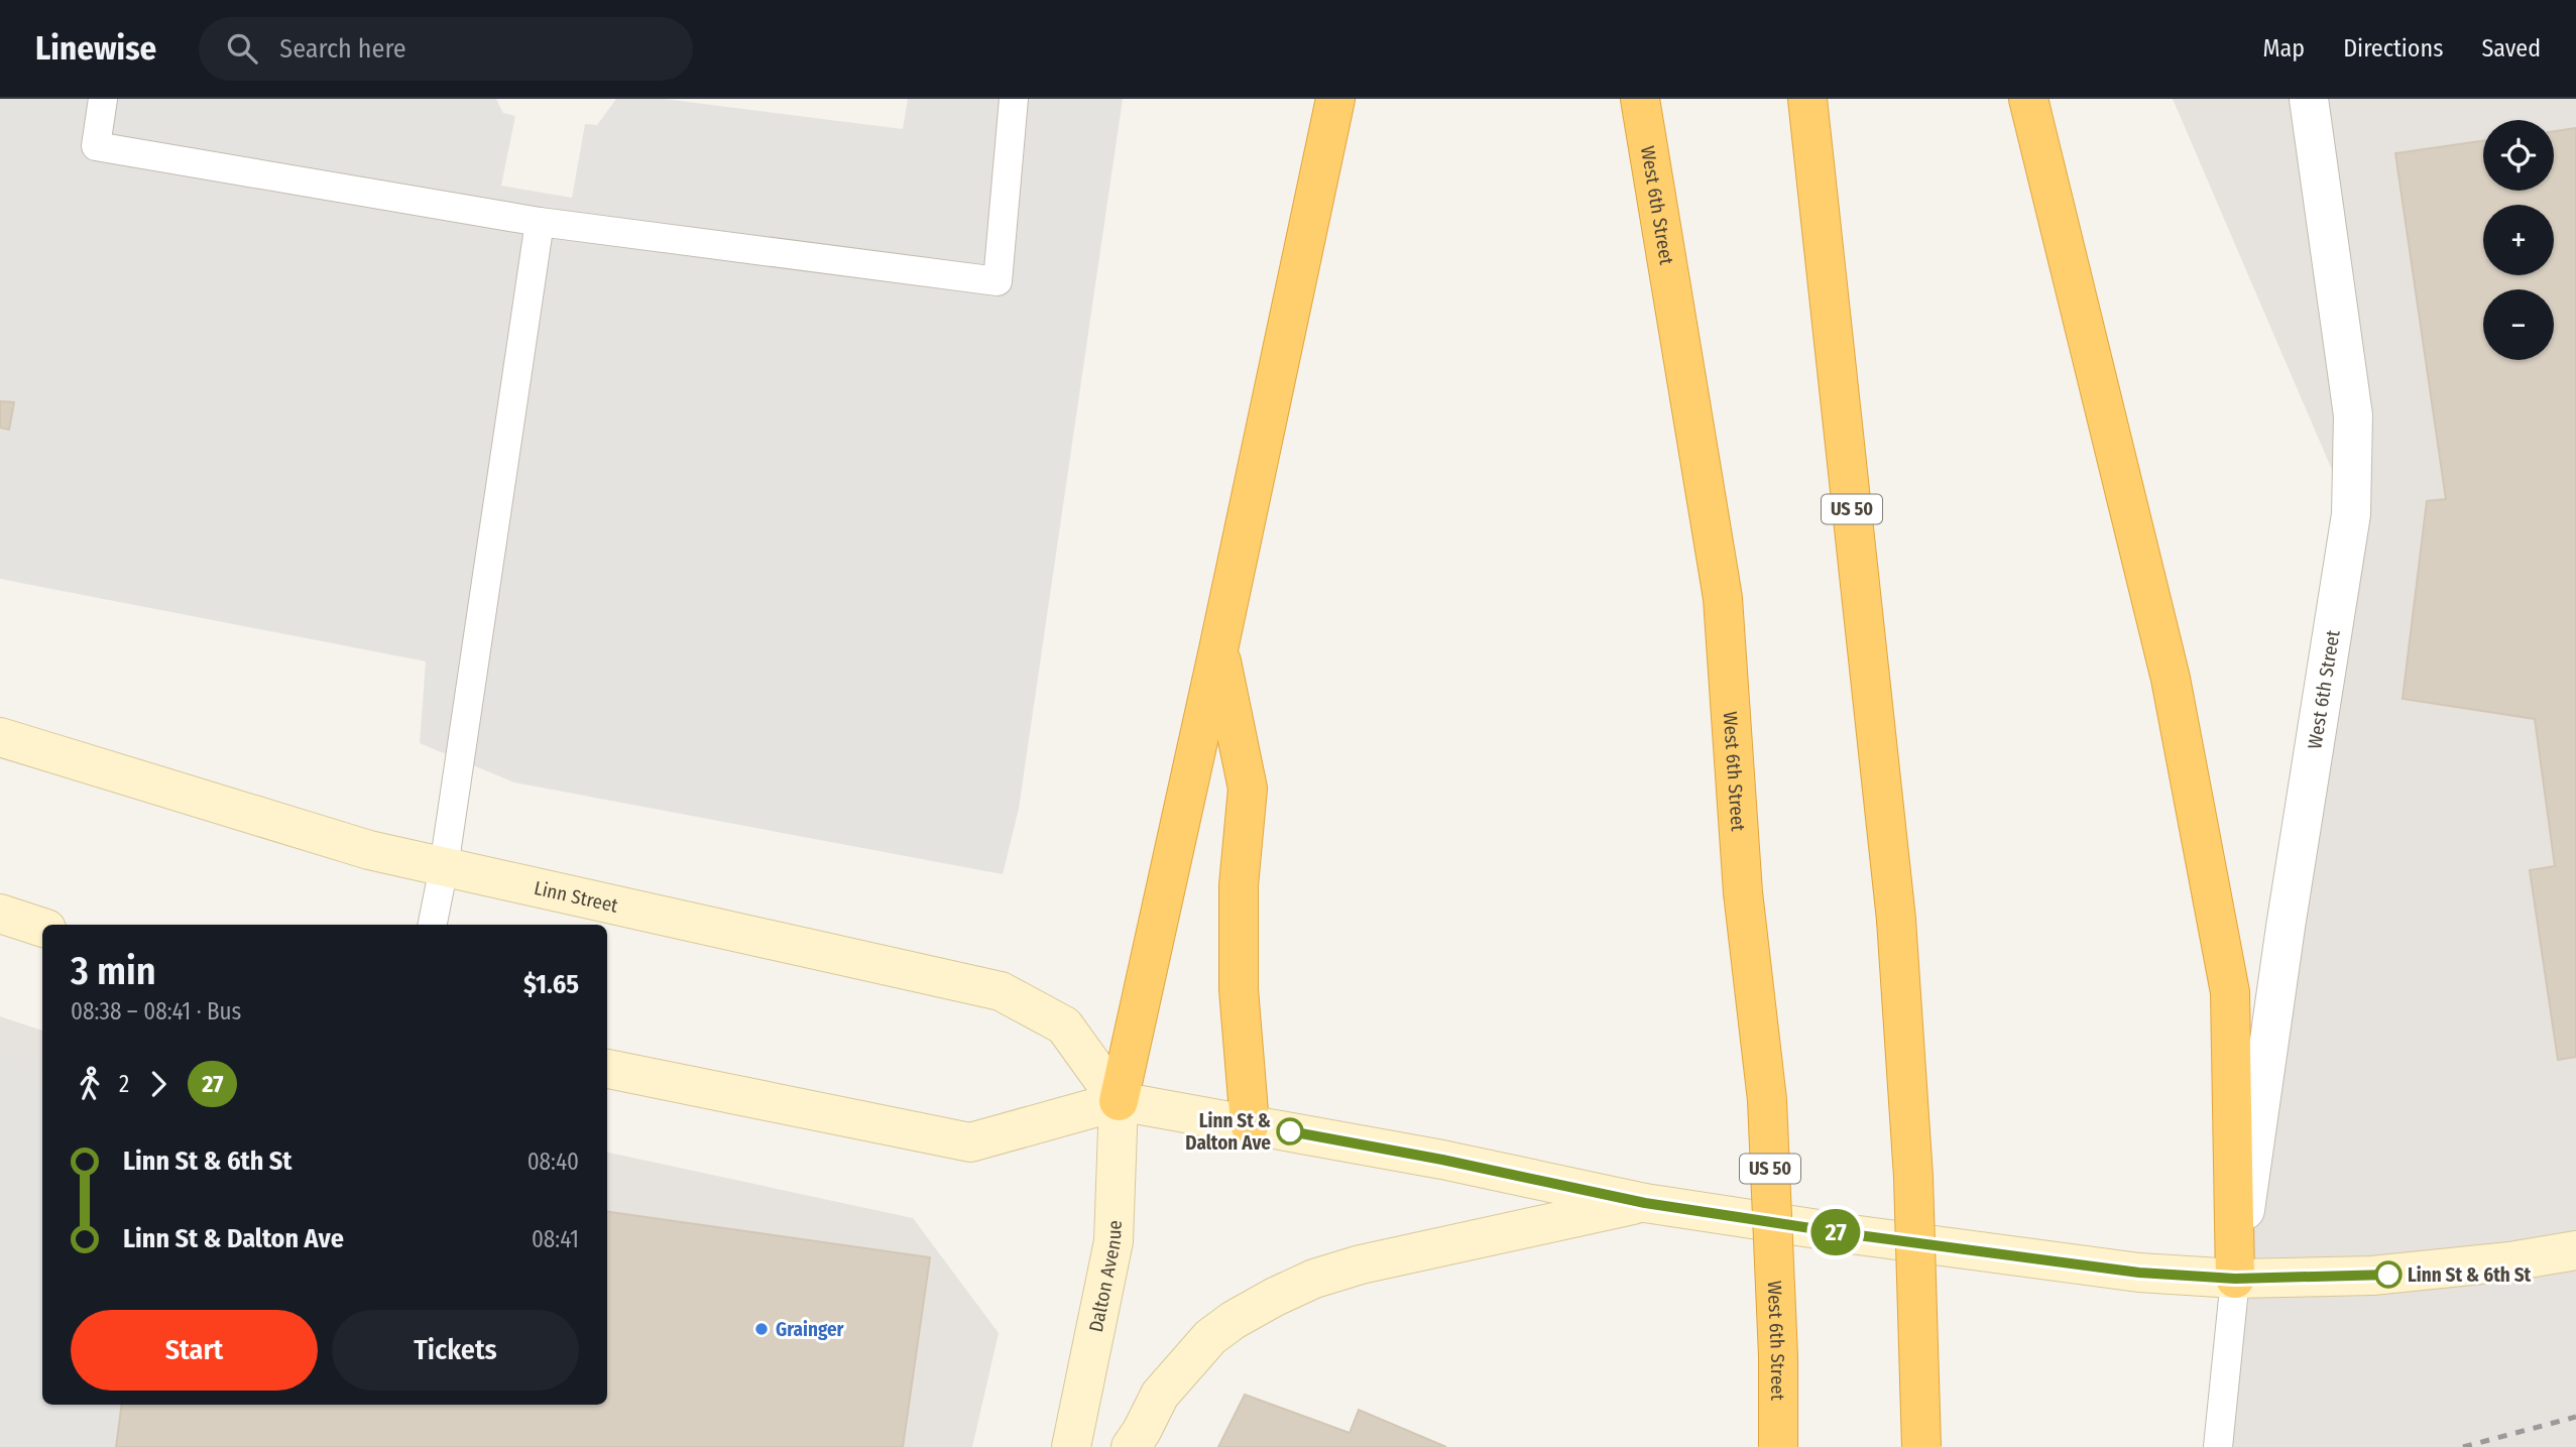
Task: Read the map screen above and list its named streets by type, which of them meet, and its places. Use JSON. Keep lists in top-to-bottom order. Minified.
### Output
{"streets":{"highway":["West 6th Street","US 50"],"main road":["Linn Street","Dalton Avenue"]},"crossings":[["Linn Street","Dalton Avenue"]],"places":["Linn St & Dalton Ave","Linn St & 6th St","Grainger"],"lines":["bus line 27"],"page":{"header":"Linewise","search":"Search here","nav":["Map","Directions","Saved"],"on_map":"27","map_buttons":["+","−"],"heading":["3 min","08:38 – 08:41 · Bus","$1.65"],"legs":["2","27"],"list":[{"name":"Linn St & 6th St","value":"08:40"},{"name":"Linn St & Dalton Ave","value":"08:41"}],"buttons":["Start","Tickets"]}}
